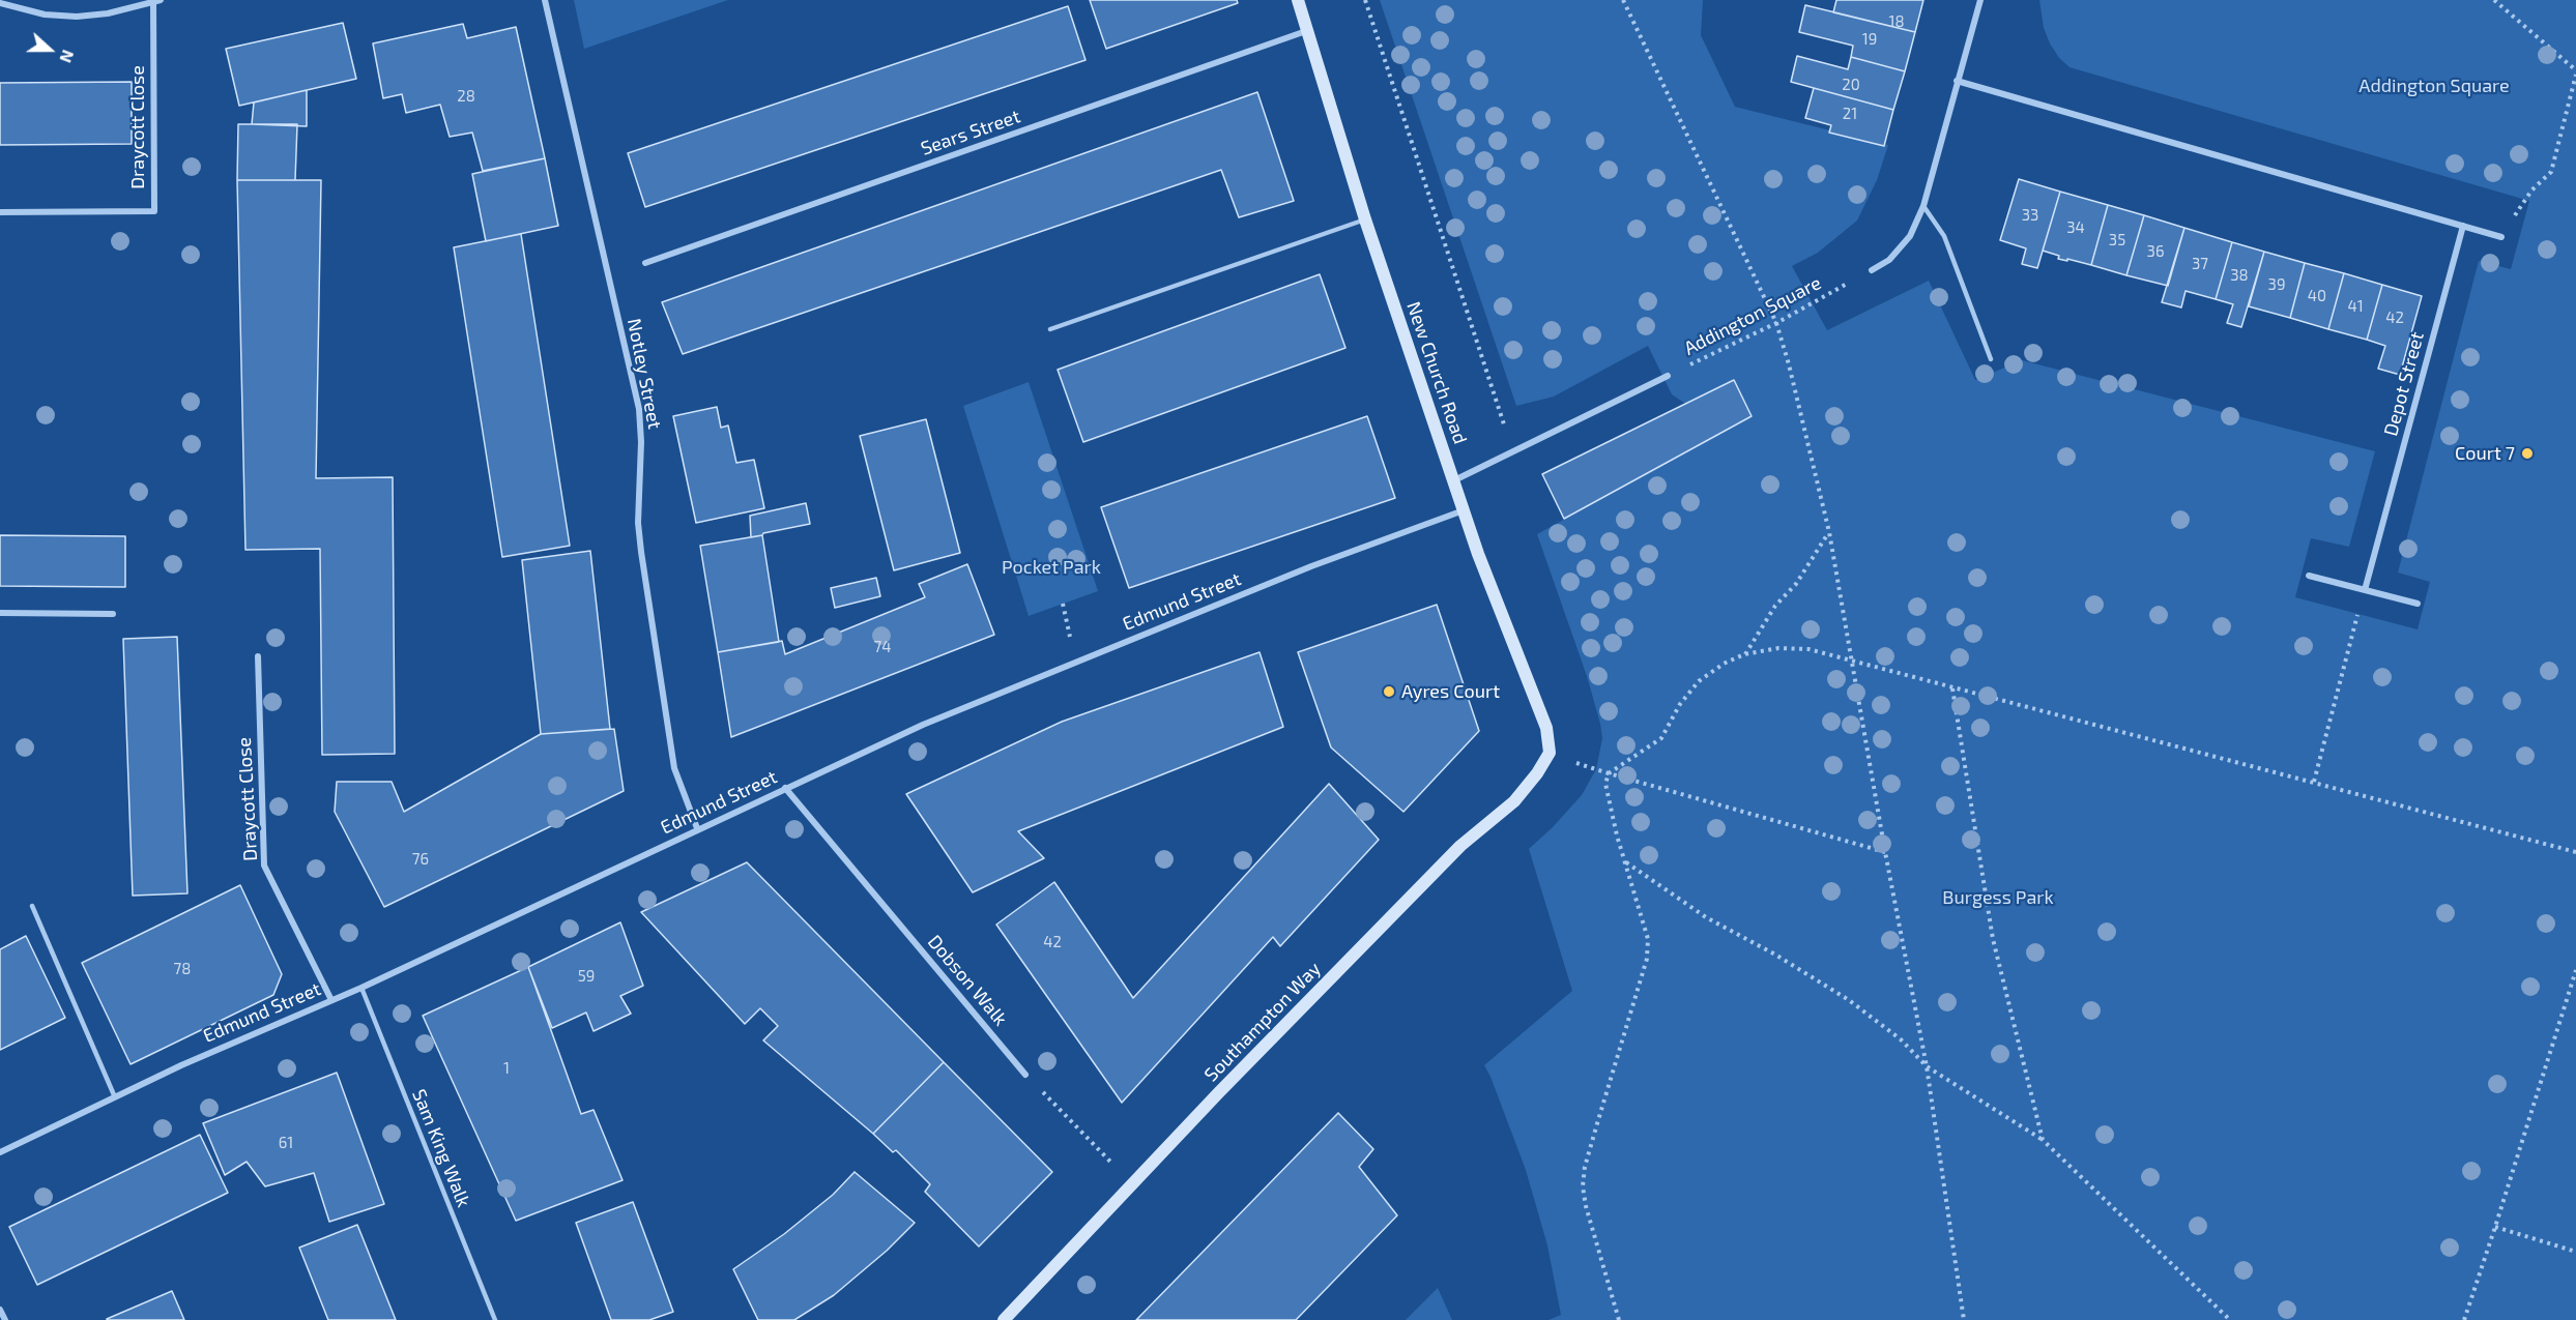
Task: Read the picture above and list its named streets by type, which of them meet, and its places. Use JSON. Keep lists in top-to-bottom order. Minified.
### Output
{"streets":{"main road":["New Church Road","Southampton Way"],"street":["Draycott Close","Sears Street","Addington Square","Notley Street","Depot Street","Edmund Street","Dobson Walk"],"lane":["Sam King Walk"]},"crossings":[["Draycott Close","Edmund Street"],["Sears Street","New Church Road"],["Addington Square","New Church Road"],["New Church Road","Edmund Street"],["New Church Road","Southampton Way"],["Notley Street","Edmund Street"],["Edmund Street","Dobson Walk"],["Edmund Street","Sam King Walk"]],"parks":["Addington Square","Pocket Park","Burgess Park"],"places":["Court 7","Ayres Court"],"house_numbers":["18","19","20","28","21","33","34","35","36","37","38","39","40","41","42","74","76","42","78","59","1","61"],"north":"right"}
